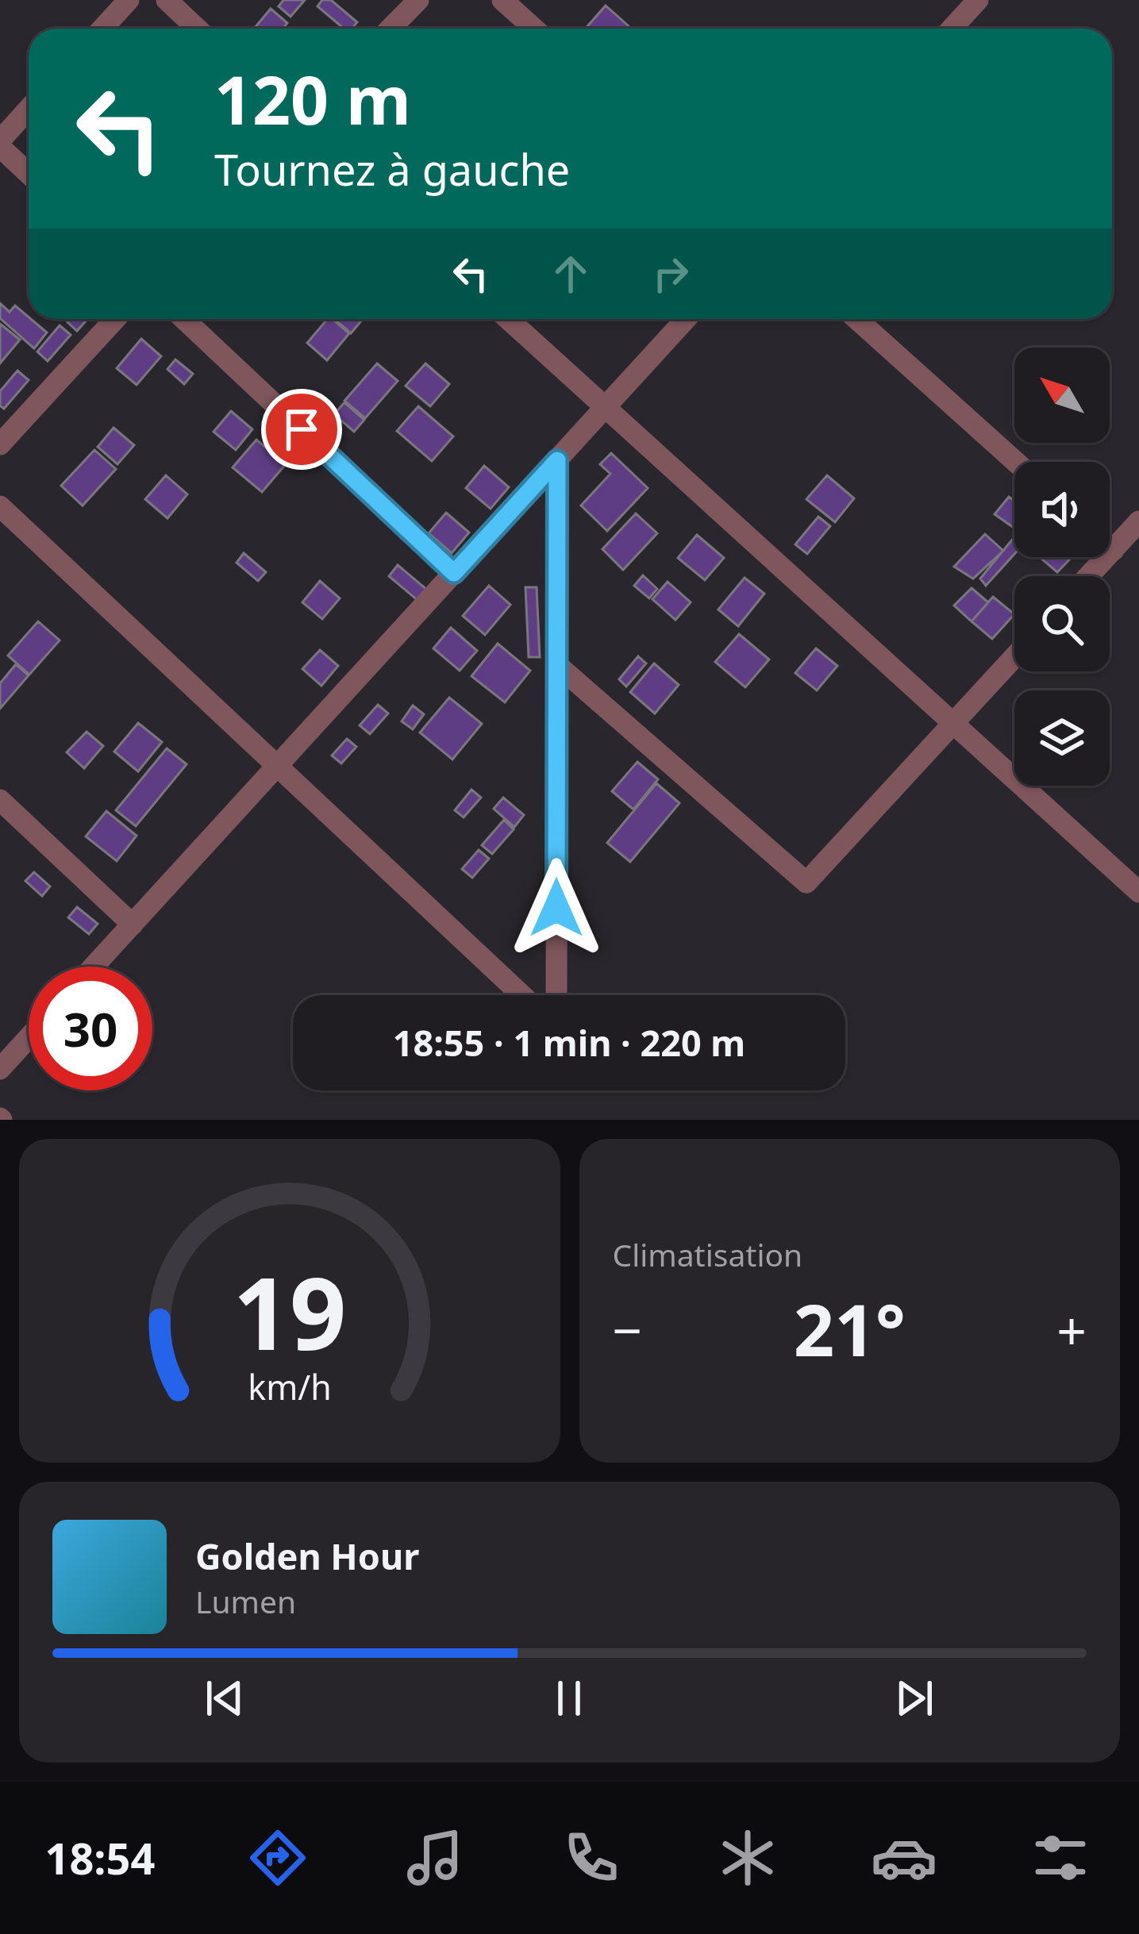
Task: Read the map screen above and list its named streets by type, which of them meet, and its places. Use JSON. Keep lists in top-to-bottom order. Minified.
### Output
{"north":"top left","page":{"turn":["120 m","Tournez à gauche"],"limit":"30","trip":"18:55 · 1 min · 220 m","tile":"Climatisation","heat":["−","21°","+"],"song":["Golden Hour","Lumen"],"tabs":"18:54","gauge":["19","km/h"]}}
